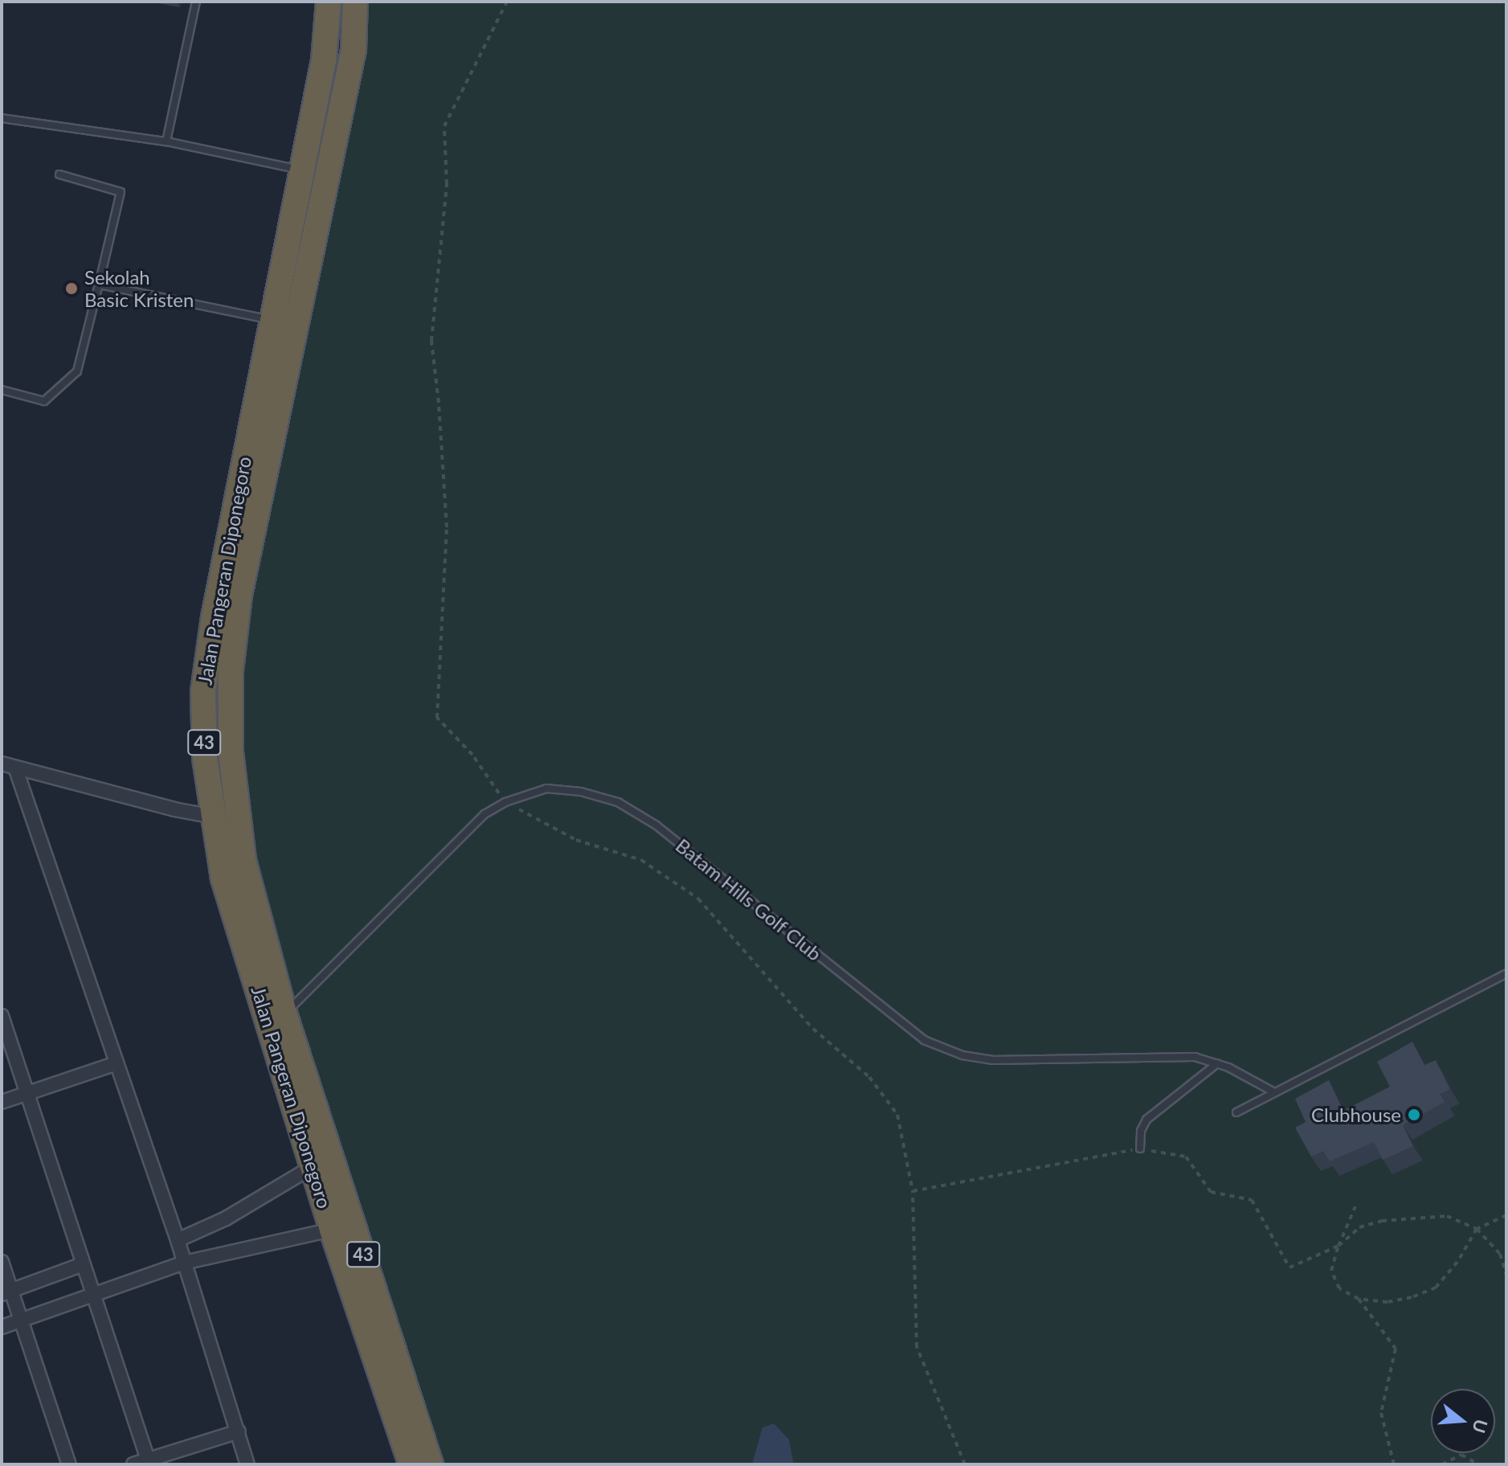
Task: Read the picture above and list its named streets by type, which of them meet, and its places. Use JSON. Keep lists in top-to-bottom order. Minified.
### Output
{"streets":{"highway":["Jalan Pangeran Diponegoro","43"],"lane":["Batam Hills Golf Club"]},"crossings":[["Jalan Pangeran Diponegoro","Batam Hills Golf Club"]],"places":["Sekolah Basic Kristen","Clubhouse"],"north":"right"}
